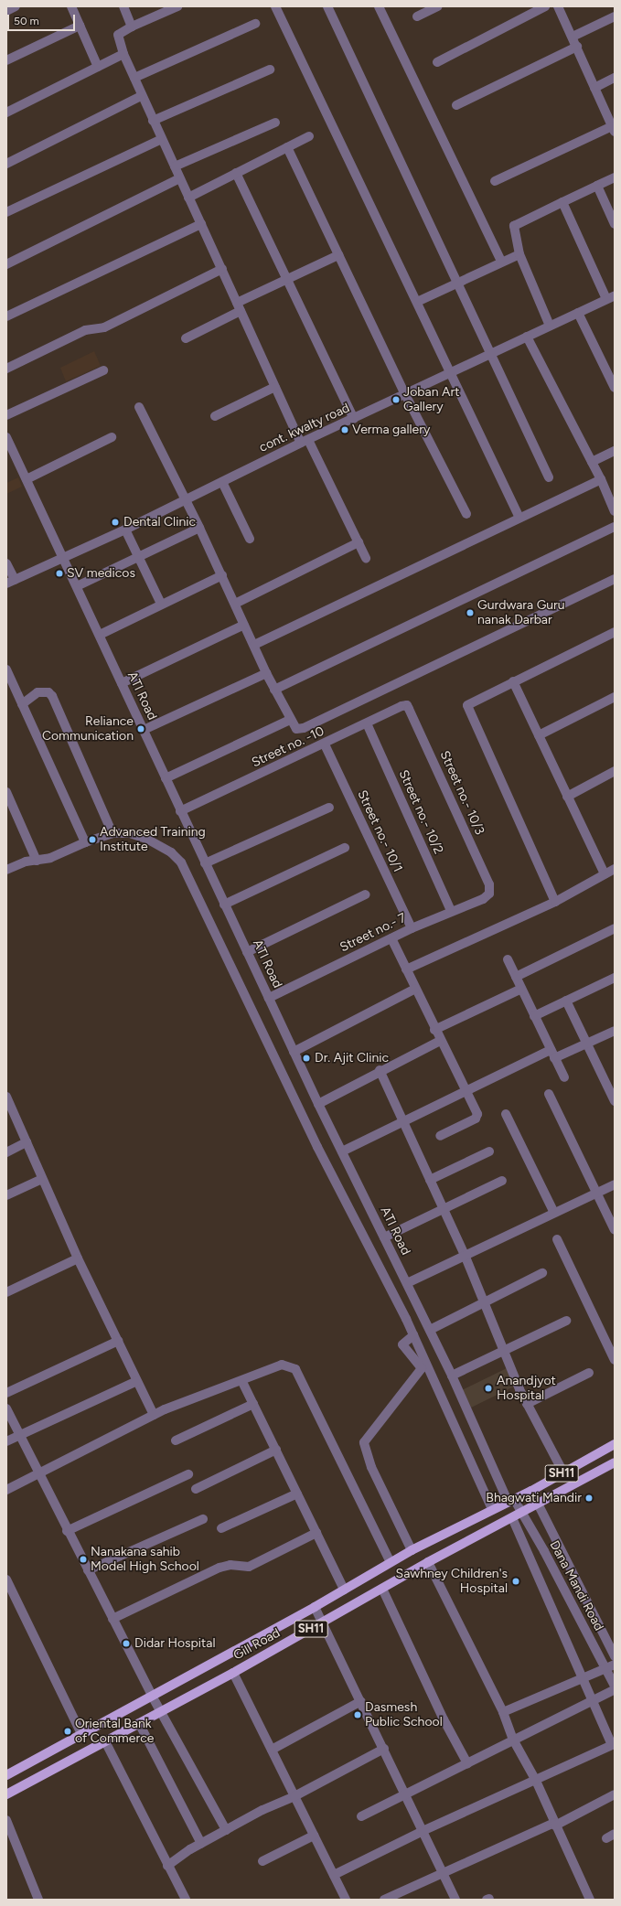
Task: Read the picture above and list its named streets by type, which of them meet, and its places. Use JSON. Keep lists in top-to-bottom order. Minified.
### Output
{"streets":{"main road":["SH11","Gill Road"],"street":["cont. kwalty road","ATI Road","Street no. -10","Street no.- 10/3","Street no.- 10/2","Street no.- 10/1","Street no.- 7","Dana Mandi Road"]},"crossings":[["cont. kwalty road","ATI Road"],["ATI Road","Street no. -10"],["ATI Road","Street no.- 7"],["ATI Road","Dana Mandi Road"],["ATI Road","Gill Road"],["Street no. -10","Street no.- 10/3"],["Street no. -10","Street no.- 10/2"],["Street no. -10","Street no.- 10/1"],["Street no.- 10/3","Street no.- 7"],["Street no.- 10/2","Street no.- 7"],["Street no.- 10/1","Street no.- 7"],["Dana Mandi Road","Gill Road"]],"places":["Joban Art Gallery","Verma gallery","Dental Clinic","SV medicos","Gurdwara Guru nanak Darbar","Reliance Communication","Advanced Training Institute","Dr. Ajit Clinic","Anandjyot Hospital","Bhagwati Mandir","Nanakana sahib Model High School","Sawhney Children's Hospital","Didar Hospital","Dasmesh Public School","Oriental Bank of Commerce"],"scale_bar":"50 m"}
